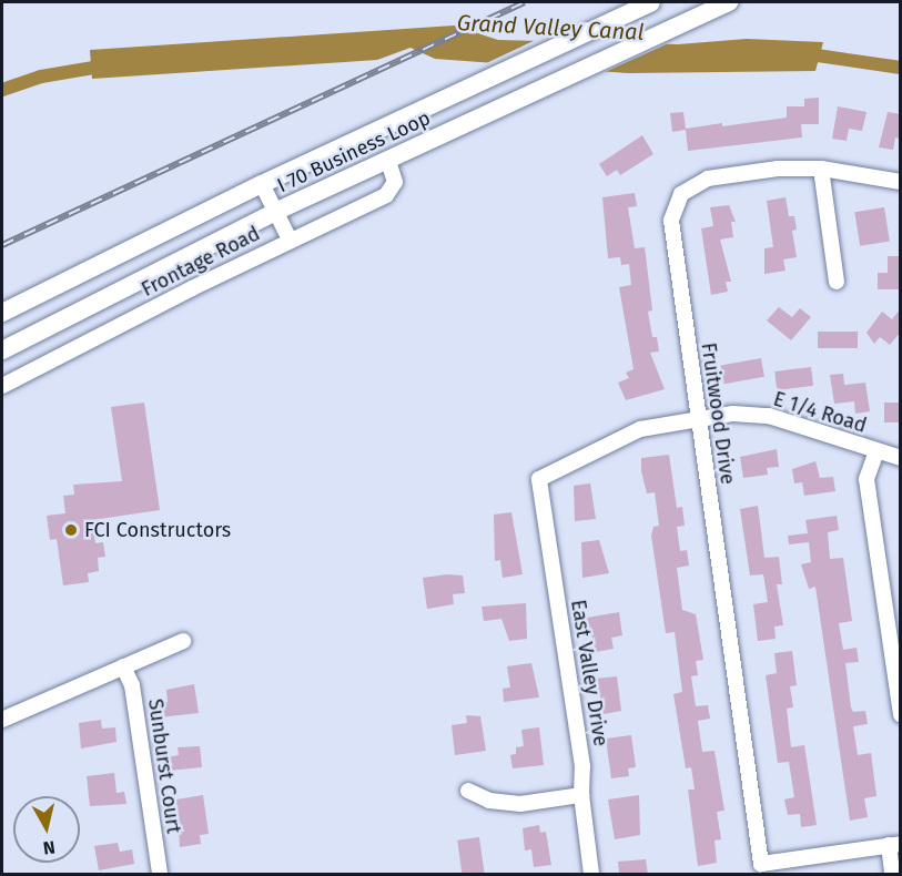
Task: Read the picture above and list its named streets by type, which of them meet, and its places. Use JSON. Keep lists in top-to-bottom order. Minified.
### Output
{"streets":{"main road":["I 70 Business Loop"],"street":["Frontage Road","E 1/4 Road","Fruitwood Drive","East Valley Drive","Sunburst Court"]},"crossings":[["I 70 Business Loop","Frontage Road"],["E 1/4 Road","Fruitwood Drive"],["E 1/4 Road","East Valley Drive"]],"water":["Grand Valley Canal"],"places":["FCI Constructors"],"north":"bottom"}
